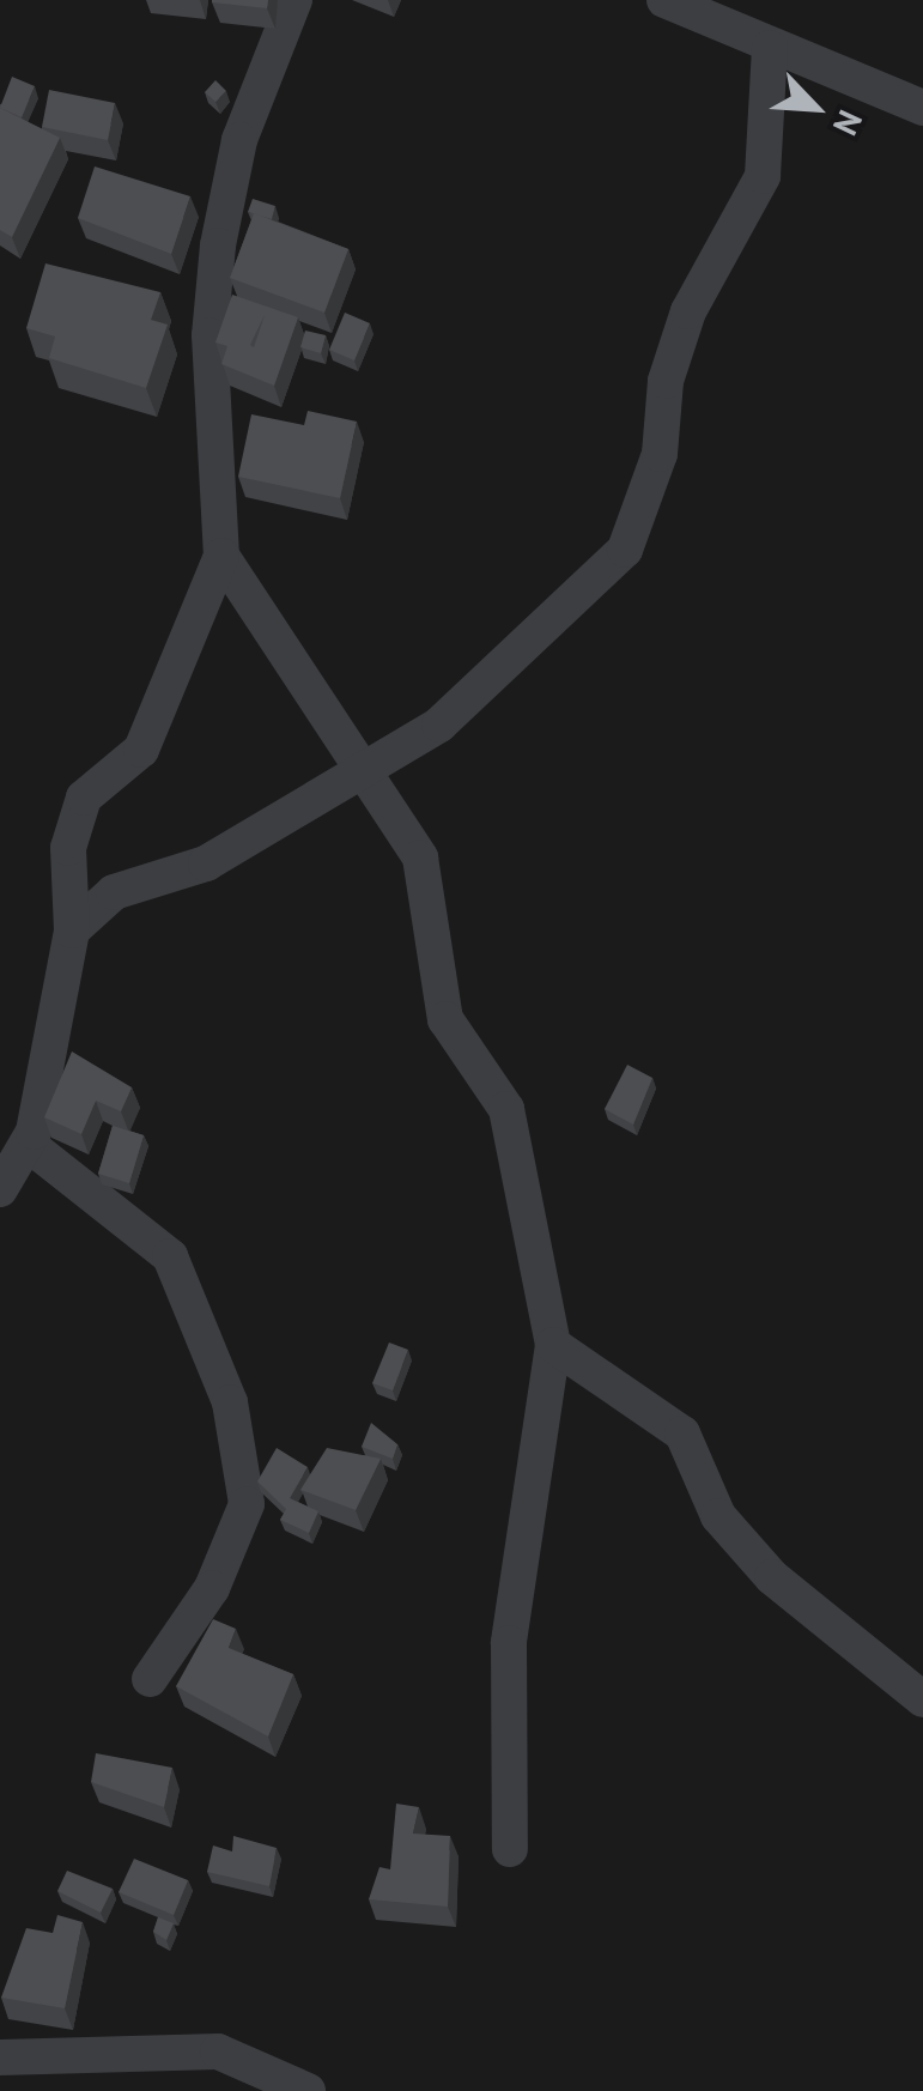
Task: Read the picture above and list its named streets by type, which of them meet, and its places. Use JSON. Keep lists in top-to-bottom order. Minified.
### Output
{"north":"bottom right"}
